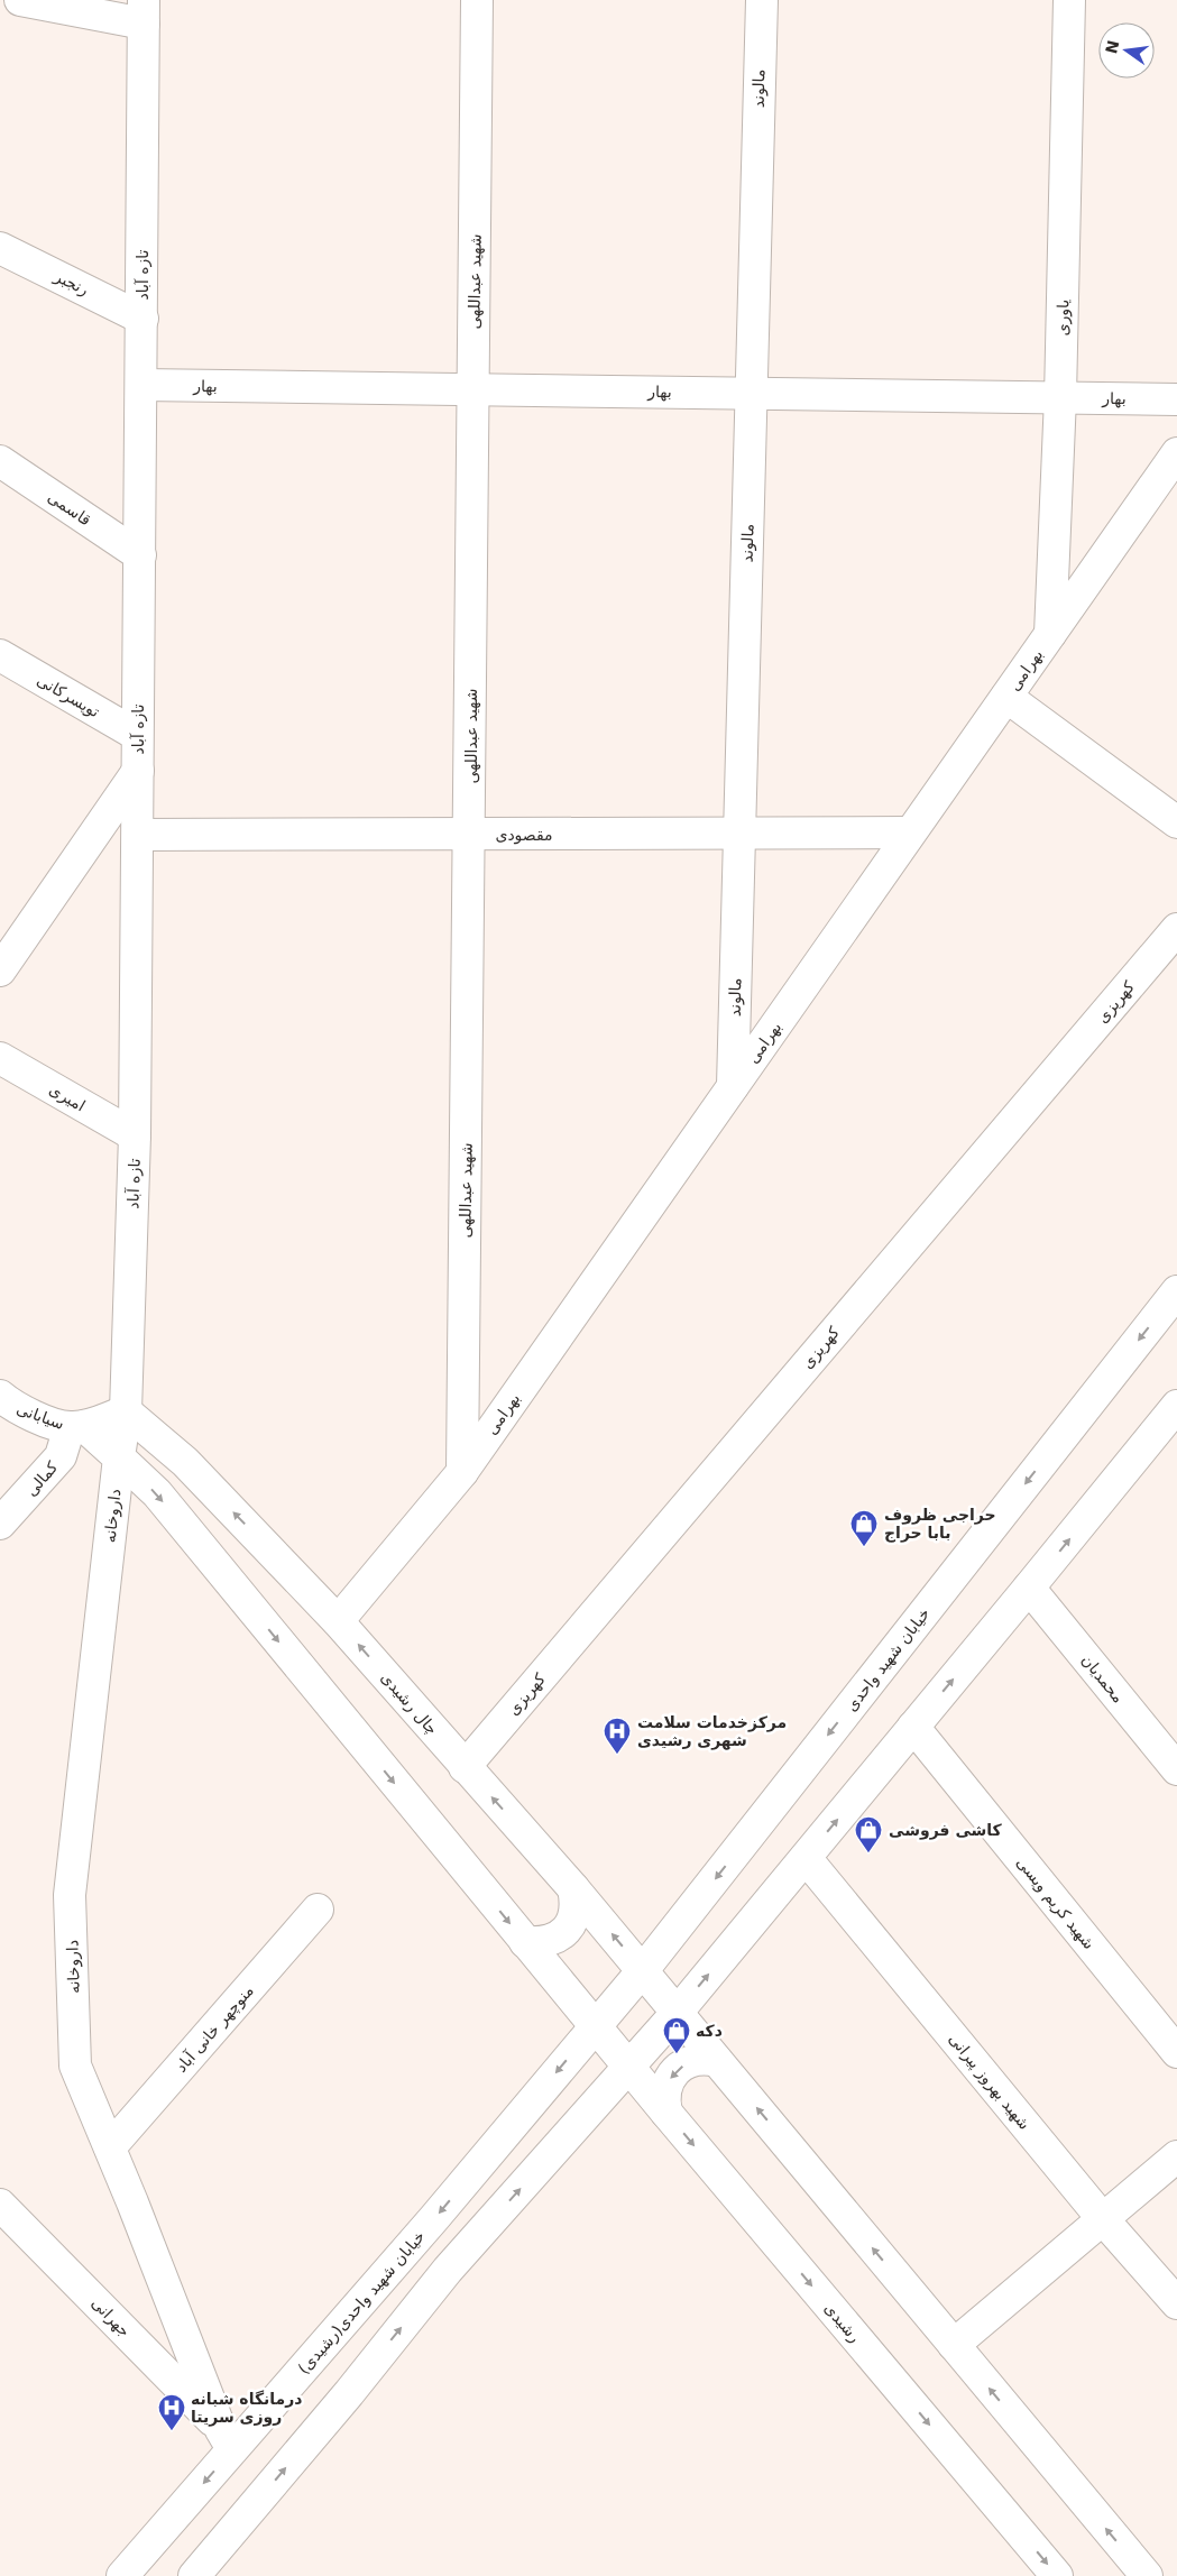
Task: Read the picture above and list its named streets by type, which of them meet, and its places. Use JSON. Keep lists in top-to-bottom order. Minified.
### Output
{"streets":{"street":["مالوند","تازه آباد","شهید عبداللهی","رنجبر","یاوری","بهار","قاسمی","بهرامی","تویسرکانی","مقصودی","کهریزی","امیری","سیابانی","کمالی","داروخانه","خیابان شهید واحدی","محمدیان","چال رشیدی","شهید کریم ویسی","منوچهر خانی آباد","شهید بهروز پیرانی","خیابان شهید واحدی(رشیدی)","جهرانی","رشیدی"]},"crossings":[["مالوند","بهار"],["مالوند","بهرامی"],["مالوند","مقصودی"],["تازه آباد","رنجبر"],["تازه آباد","بهار"],["تازه آباد","قاسمی"],["تازه آباد","تویسرکانی"],["تازه آباد","مقصودی"],["تازه آباد","امیری"],["تازه آباد","سیابانی"],["تازه آباد","داروخانه"],["تازه آباد","چال رشیدی"],["شهید عبداللهی","بهار"],["شهید عبداللهی","بهرامی"],["شهید عبداللهی","مقصودی"],["یاوری","بهار"],["یاوری","بهرامی"],["بهرامی","مقصودی"],["بهرامی","چال رشیدی"],["کهریزی","چال رشیدی"],["سیابانی","کمالی"],["سیابانی","داروخانه"],["سیابانی","چال رشیدی"],["داروخانه","منوچهر خانی آباد"],["داروخانه","خیابان شهید واحدی(رشیدی)"],["داروخانه","جهرانی"],["خیابان شهید واحدی","چال رشیدی"],["خیابان شهید واحدی","خیابان شهید واحدی(رشیدی)"],["خیابان شهید واحدی(رشیدی)","جهرانی"]],"places":{"shop":["حراجی ظروف بابا حراج","کاشی فروشی","دکه"],"hospital":["مرکزخدمات سلامت شهری رشیدی","درمانگاه شبانه روزی سریتا"]},"north":"left"}
